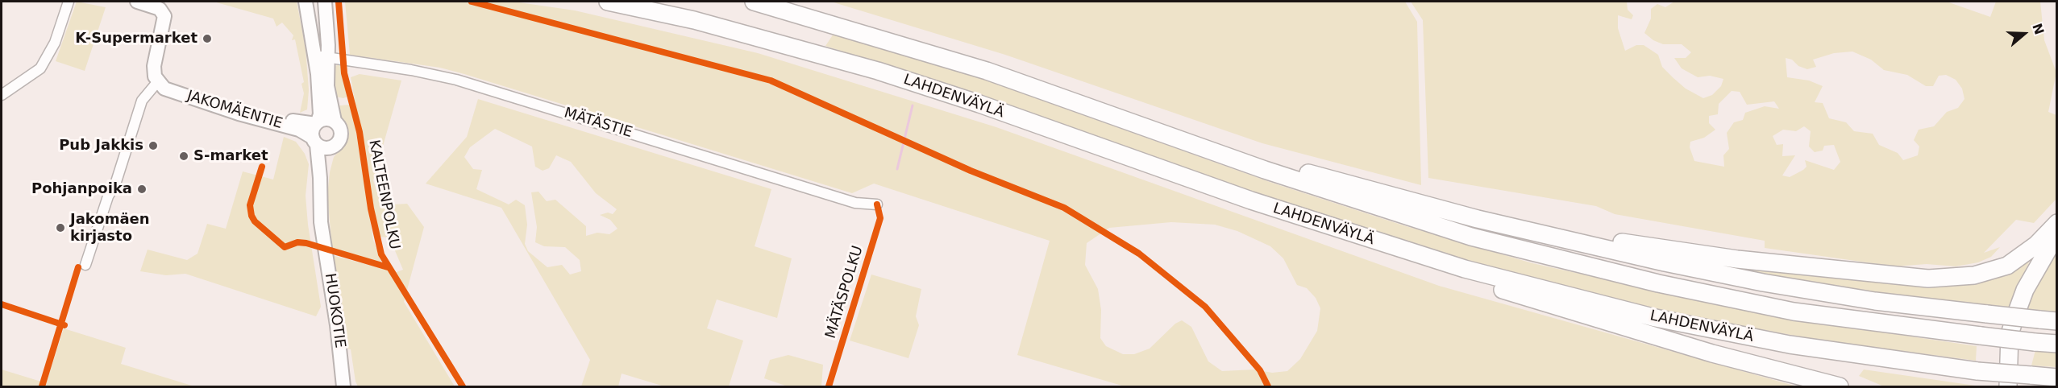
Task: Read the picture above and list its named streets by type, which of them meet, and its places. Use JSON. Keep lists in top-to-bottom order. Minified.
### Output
{"streets":{"highway":["LAHDENVÄYLÄ"],"main road":["JAKOMÄENTIE","HUOKOTIE"],"street":["MÄTÄSTIE"],"cycle path":["KALTEENPOLKU","MÄTÄSPOLKU"]},"crossings":[["JAKOMÄENTIE","HUOKOTIE"]],"places":["K-Supermarket","Pub Jakkis","S-market","Pohjanpoika","Jakomäen kirjasto"],"north":"right"}
